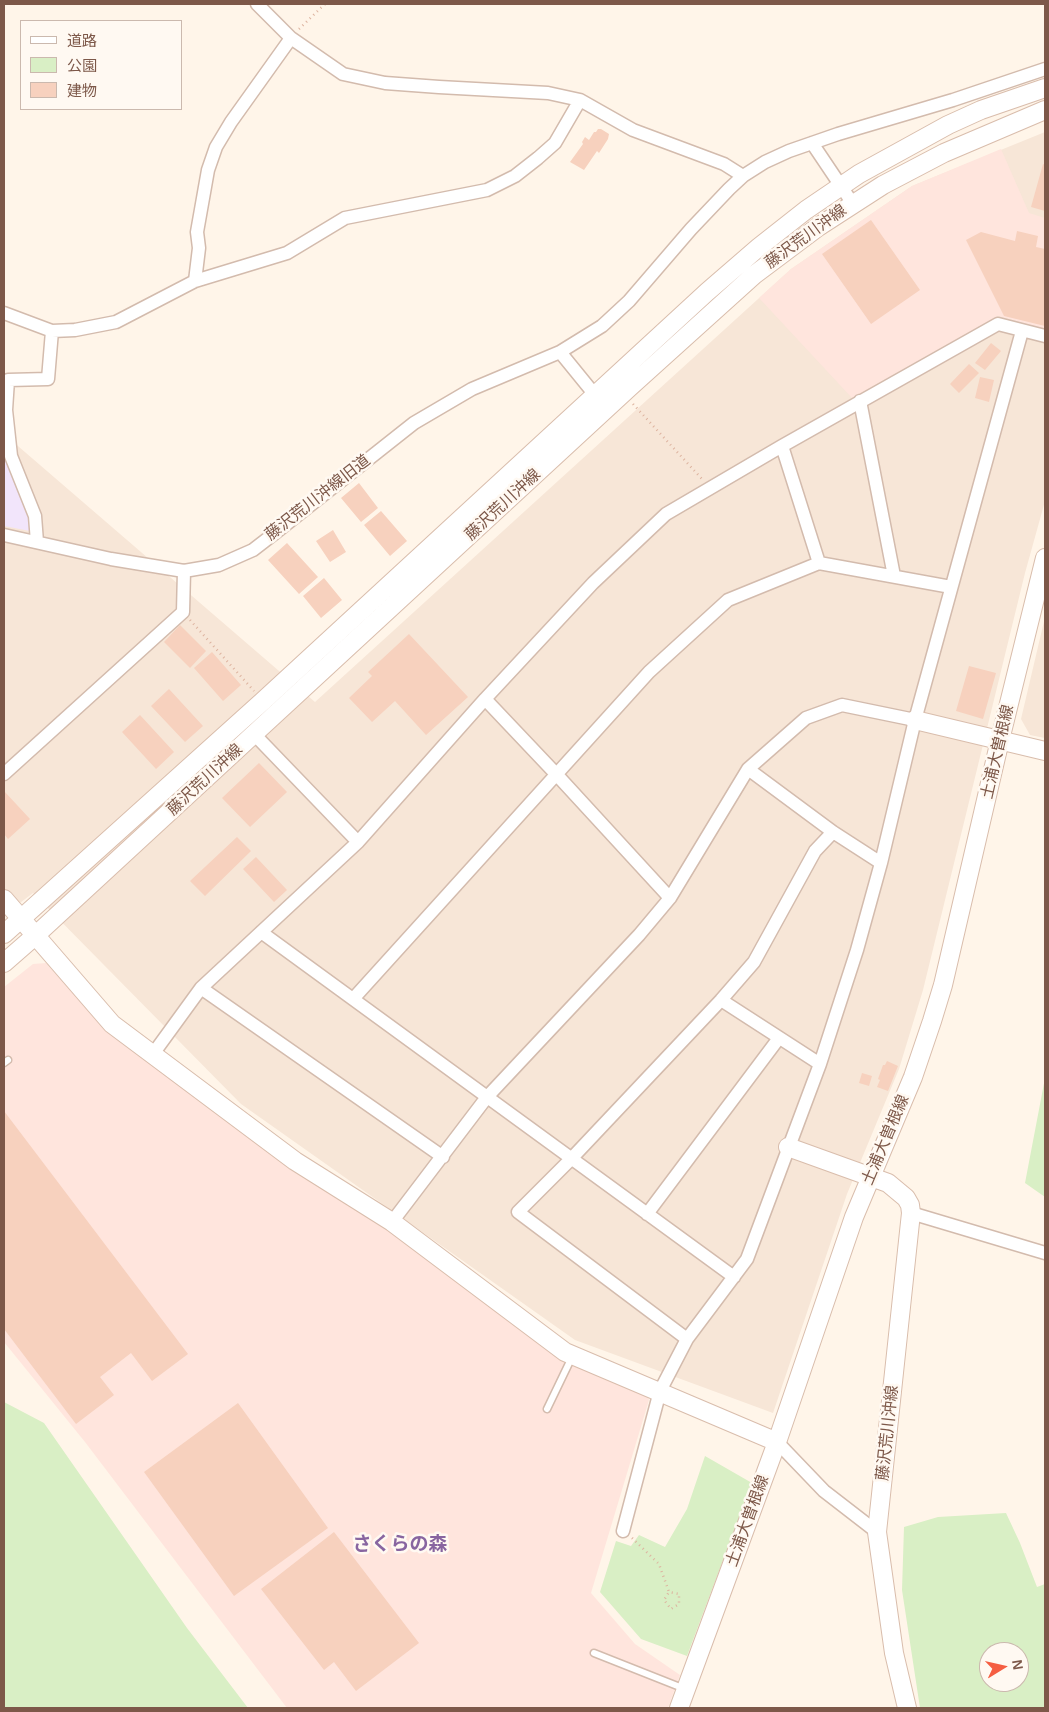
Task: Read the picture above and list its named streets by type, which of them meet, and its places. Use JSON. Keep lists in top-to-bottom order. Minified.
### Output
{"streets":{"main road":["藤沢荒川沖線","土浦大曽根線"],"street":["藤沢荒川沖線旧道"]},"districts":["さくらの森"],"legend":["道路","公園","建物"],"north":"right"}
